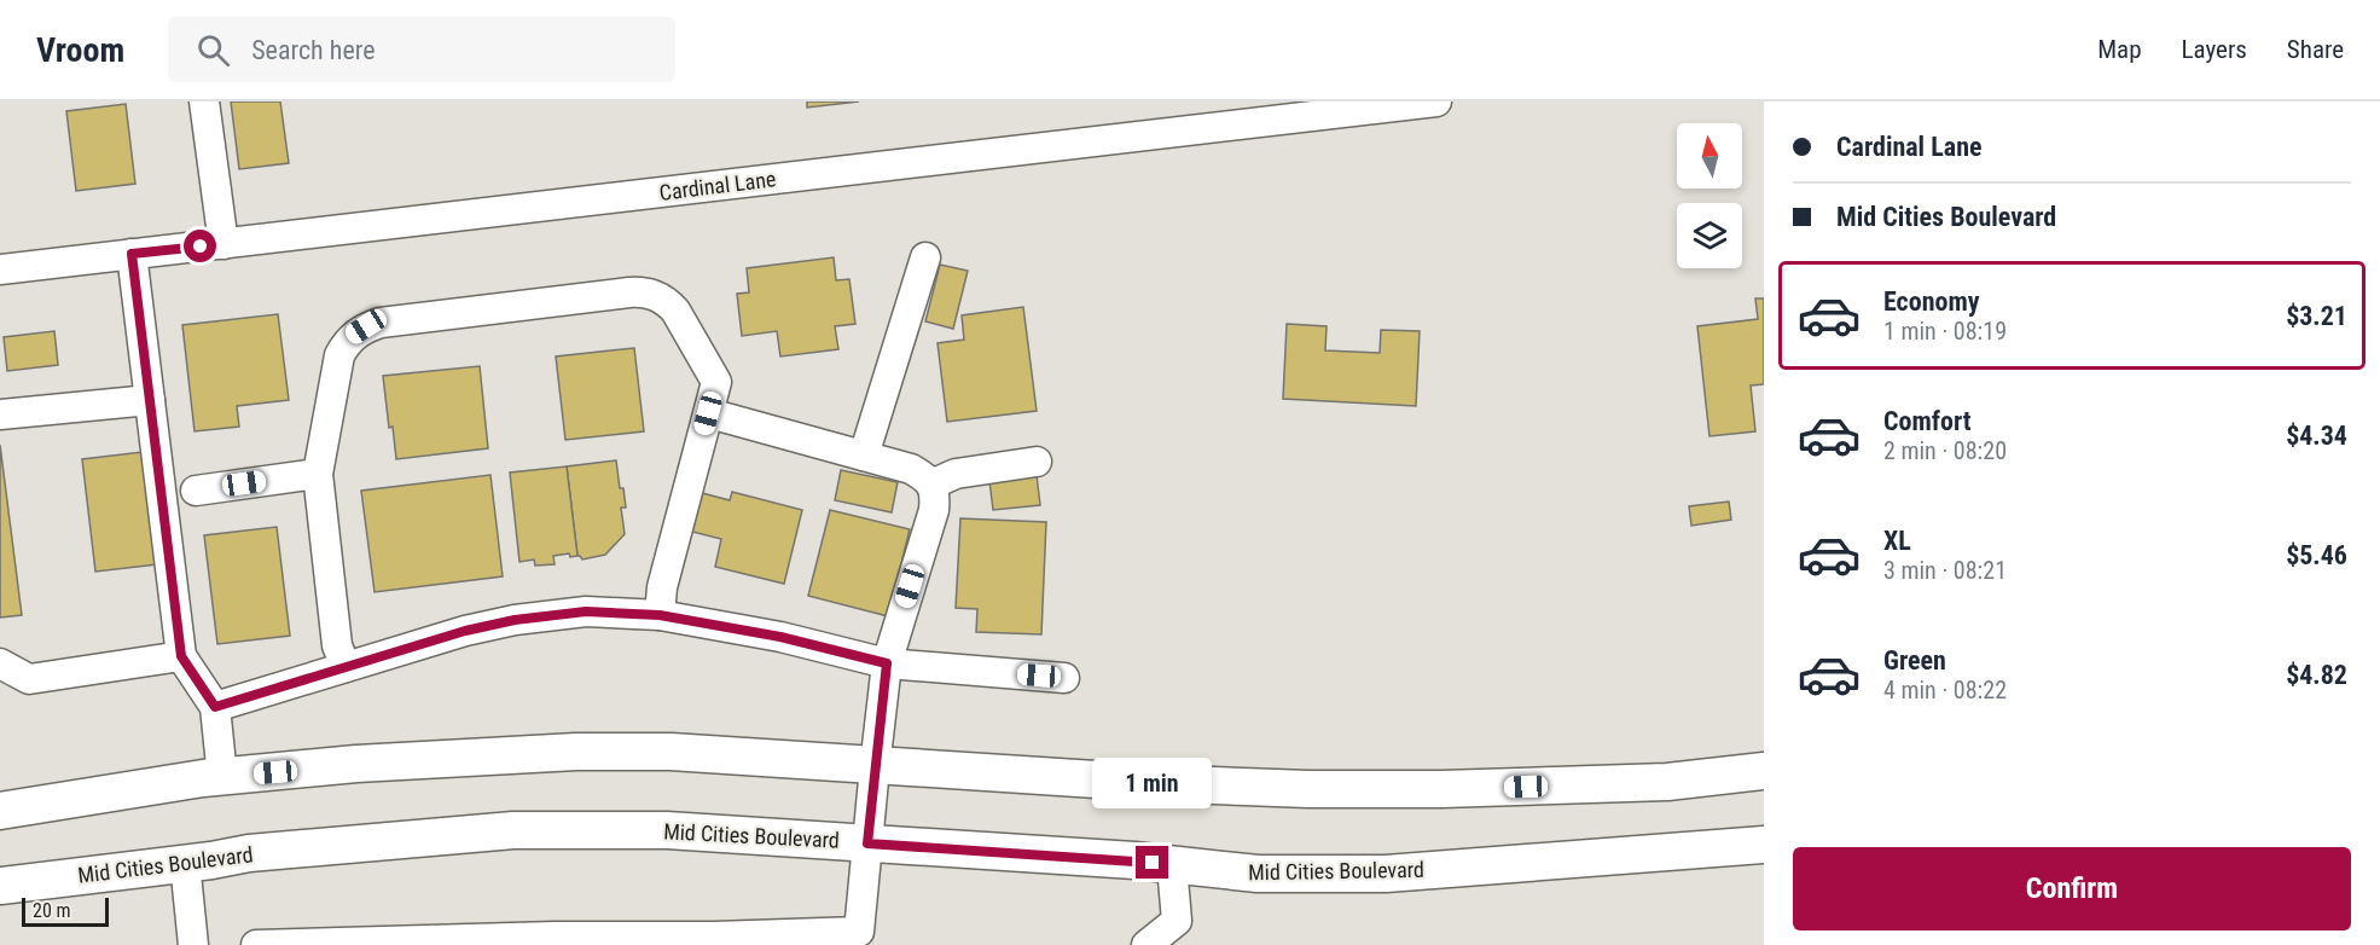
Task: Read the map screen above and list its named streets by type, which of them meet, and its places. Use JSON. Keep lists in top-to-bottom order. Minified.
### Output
{"streets":{"main road":["Mid Cities Boulevard"],"street":["Cardinal Lane"]},"scale_bar":"20 m","north":"top","page":{"header":"Vroom","search":"Search here","nav":["Map","Layers","Share"],"banner":["Cardinal Lane","Mid Cities Boulevard"],"list":[{"name":"Economy","note":"1 min · 08:19","value":"$3.21"},{"name":"Comfort","note":"2 min · 08:20","value":"$4.34"},{"name":"XL","note":"3 min · 08:21","value":"$5.46"},{"name":"Green","note":"4 min · 08:22","value":"$4.82"}],"bubble":"1 min","buttons":"Confirm","scale":"20 m"}}
